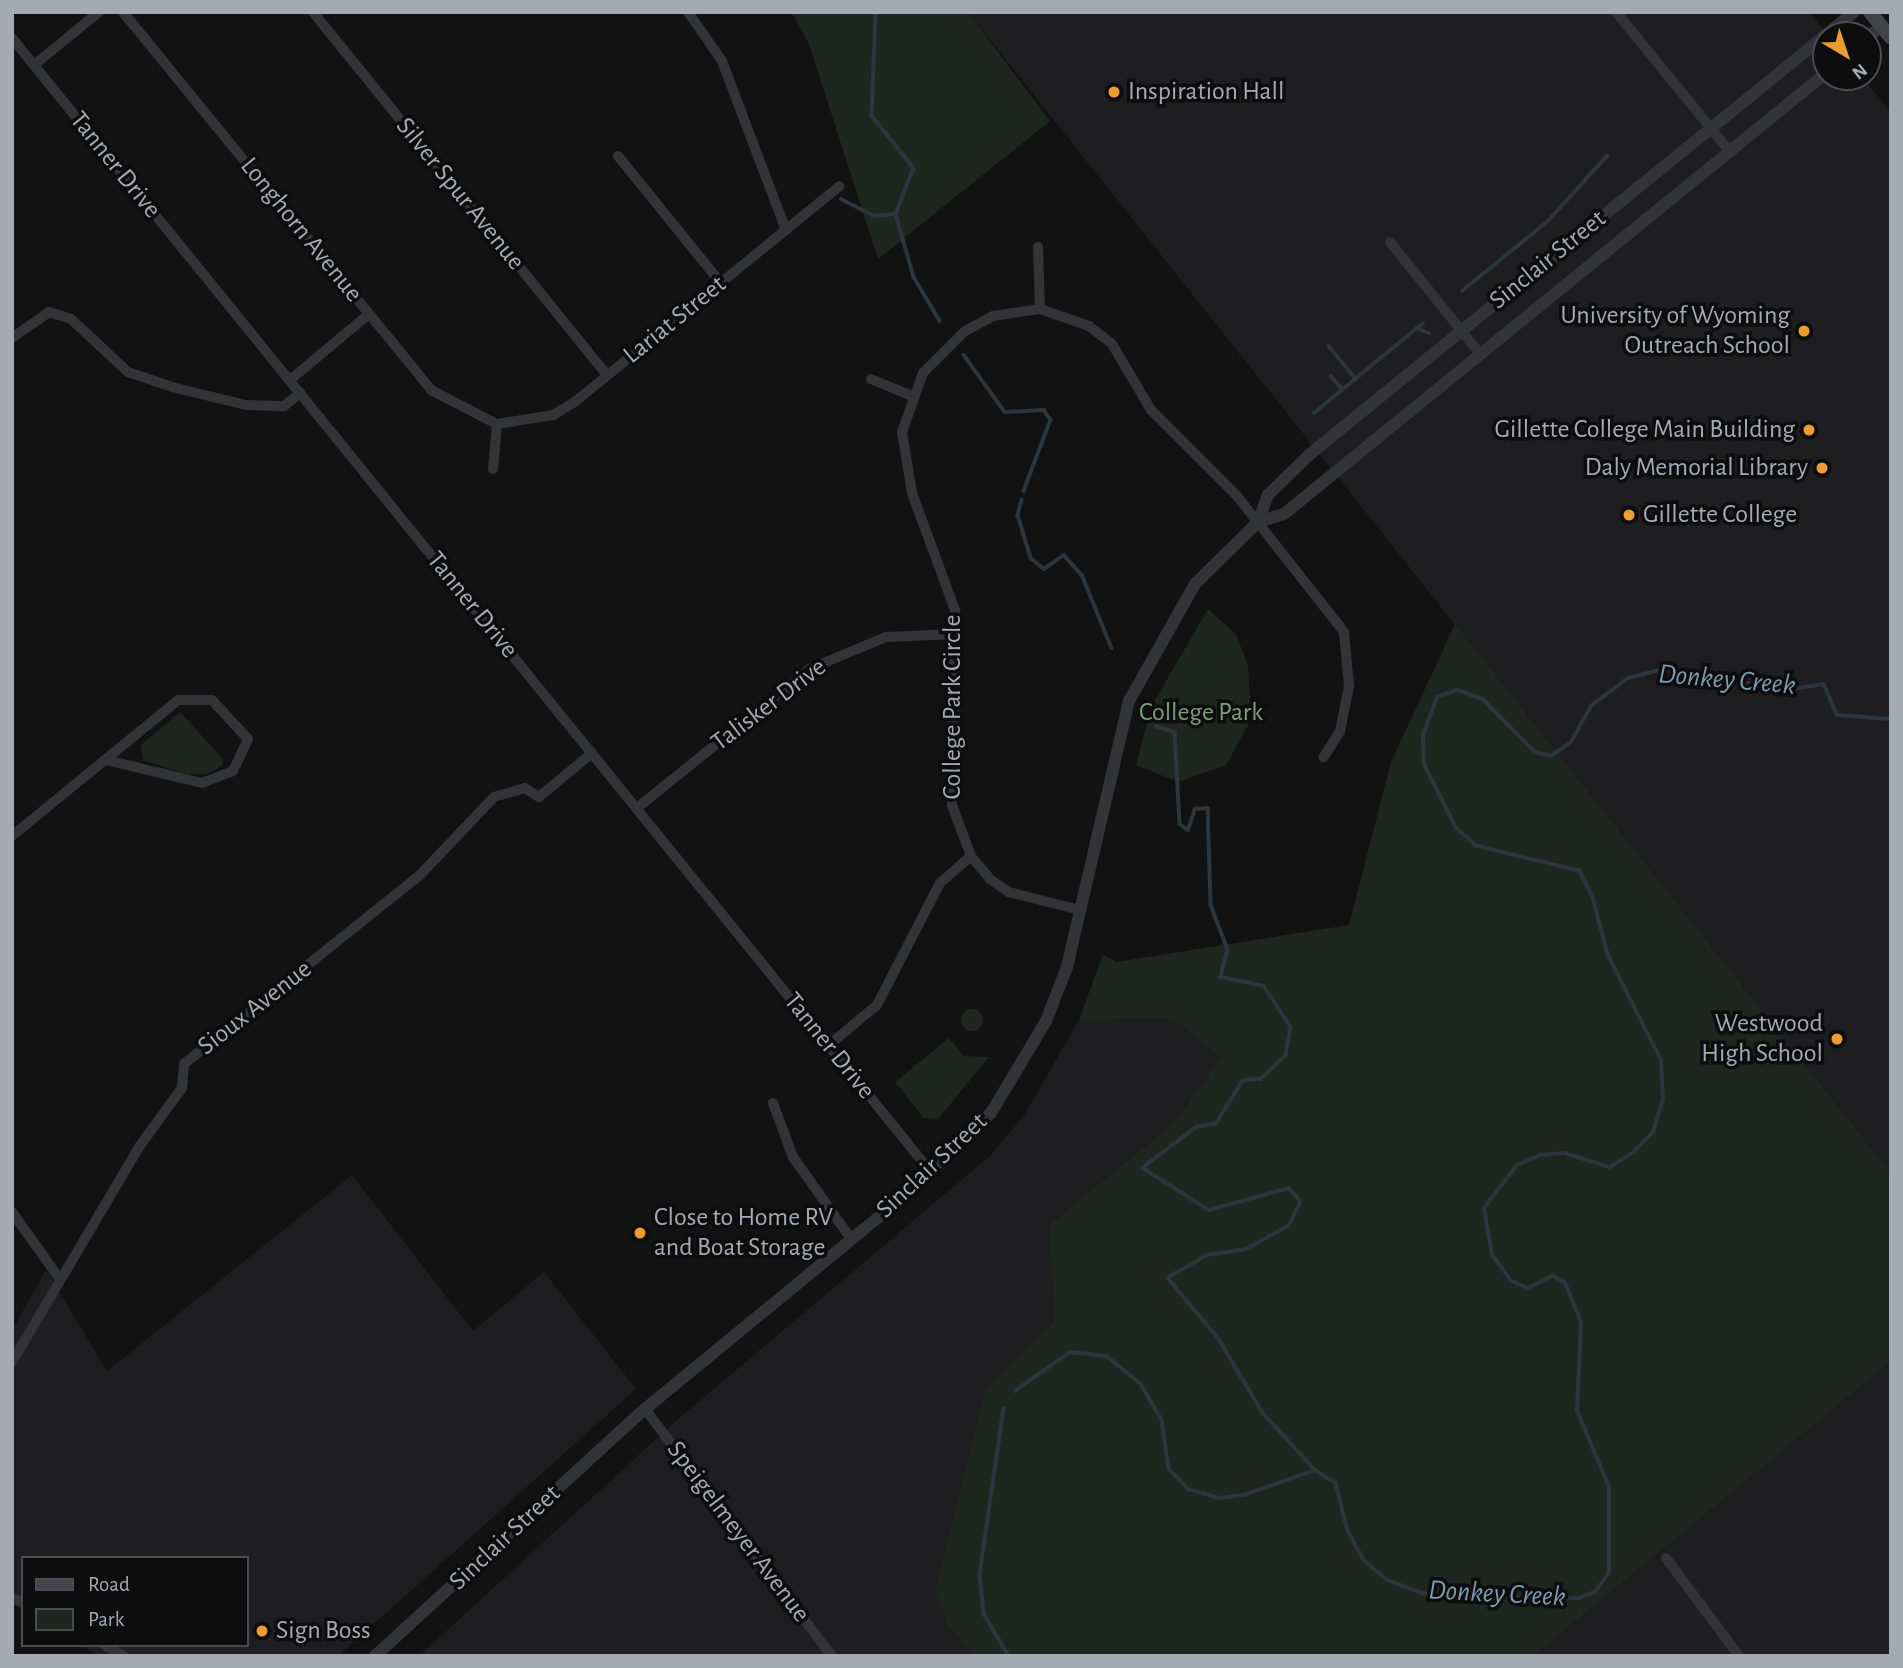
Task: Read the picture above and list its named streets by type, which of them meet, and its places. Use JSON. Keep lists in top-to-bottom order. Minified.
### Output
{"streets":{"street":["Tanner Drive","Silver Spur Avenue","Longhorn Avenue","Sinclair Street","Lariat Street","Talisker Drive","College Park Circle","Sioux Avenue","Speigelmeyer Avenue"]},"crossings":[["Tanner Drive","Sinclair Street"],["Tanner Drive","Talisker Drive"],["Tanner Drive","Sioux Avenue"],["Silver Spur Avenue","Lariat Street"],["Longhorn Avenue","Lariat Street"],["Sinclair Street","College Park Circle"],["Sinclair Street","Speigelmeyer Avenue"],["Talisker Drive","College Park Circle"]],"water":["Donkey Creek"],"parks":["College Park"],"places":["Inspiration Hall","University of Wyoming Outreach School","Gillette College Main Building","Daly Memorial Library","Gillette College","Westwood High School","Close to Home RV and Boat Storage","Sign Boss"],"legend":["Road","Park"],"north":"bottom right"}
